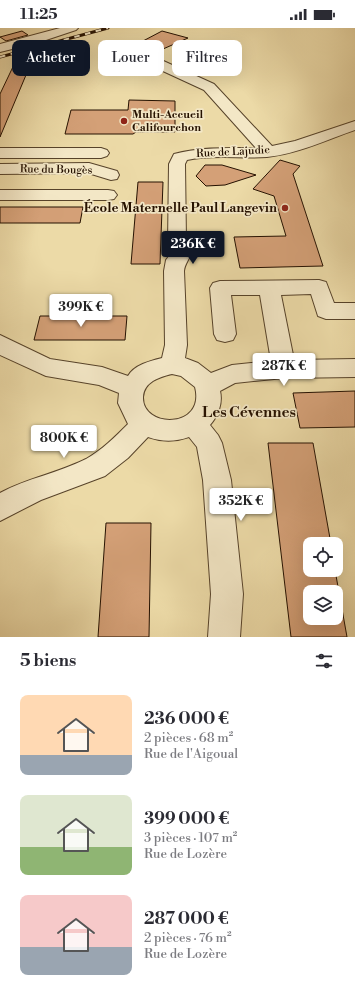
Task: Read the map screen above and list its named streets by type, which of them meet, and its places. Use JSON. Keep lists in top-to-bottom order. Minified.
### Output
{"streets":{"street":["Rue de Lajudie","Rue du Bougès"]},"districts":["Les Cévennes"],"places":["Multi-Accueil Califourchon","École Maternelle Paul Langevin"],"page":{"status":"11:25","chip":["Acheter","Louer","Filtres"],"price":["236K €","399K €","287K €","800K €","352K €"],"heading":"5 biens","list":[{"name":"236 000 €","note":"2 pièces · 68 m² · Rue de l'Aigoual"},{"name":"399 000 €","note":"3 pièces · 107 m² · Rue de Lozère"},{"name":"287 000 €","note":"2 pièces · 76 m² · Rue de Lozère"}]}}
